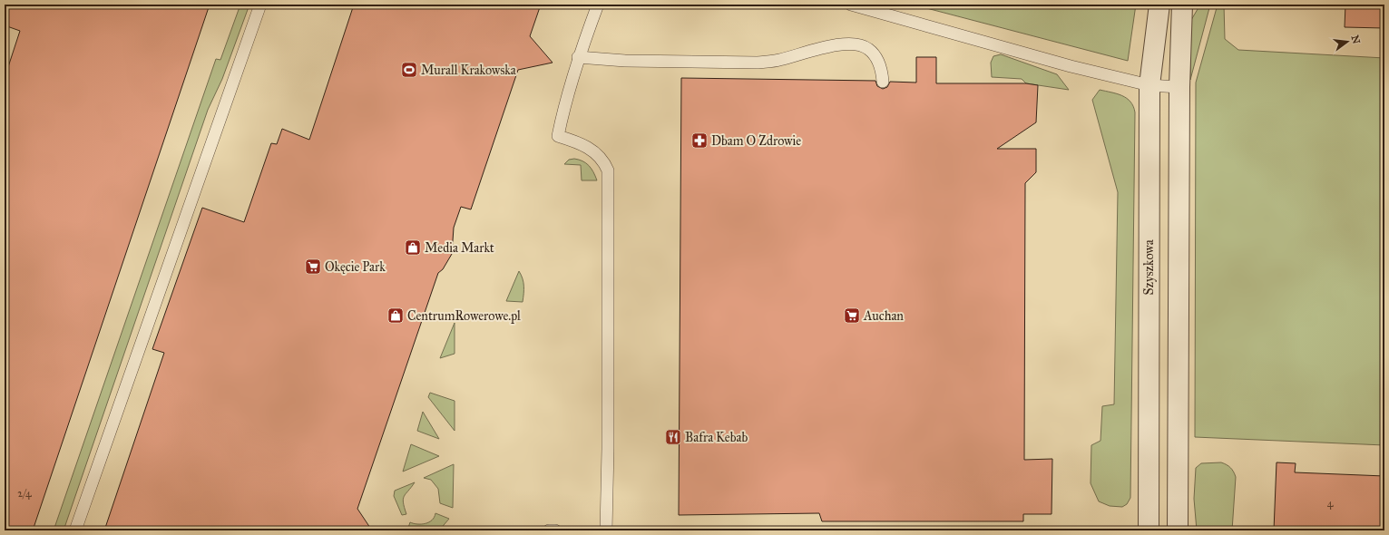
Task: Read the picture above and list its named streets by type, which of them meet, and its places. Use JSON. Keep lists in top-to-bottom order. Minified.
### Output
{"streets":{"street":["Szyszkowa"]},"places":{"sports":["Murall Krakowska"],"pharmacy":["Dbam O Zdrowie"],"shop":["Media Markt","CentrumRowerowe.pl"],"supermarket":["Okęcie Park","Auchan"],"restaurant":["Bafra Kebab"]},"house_numbers":["2/4","4"],"north":"right"}
